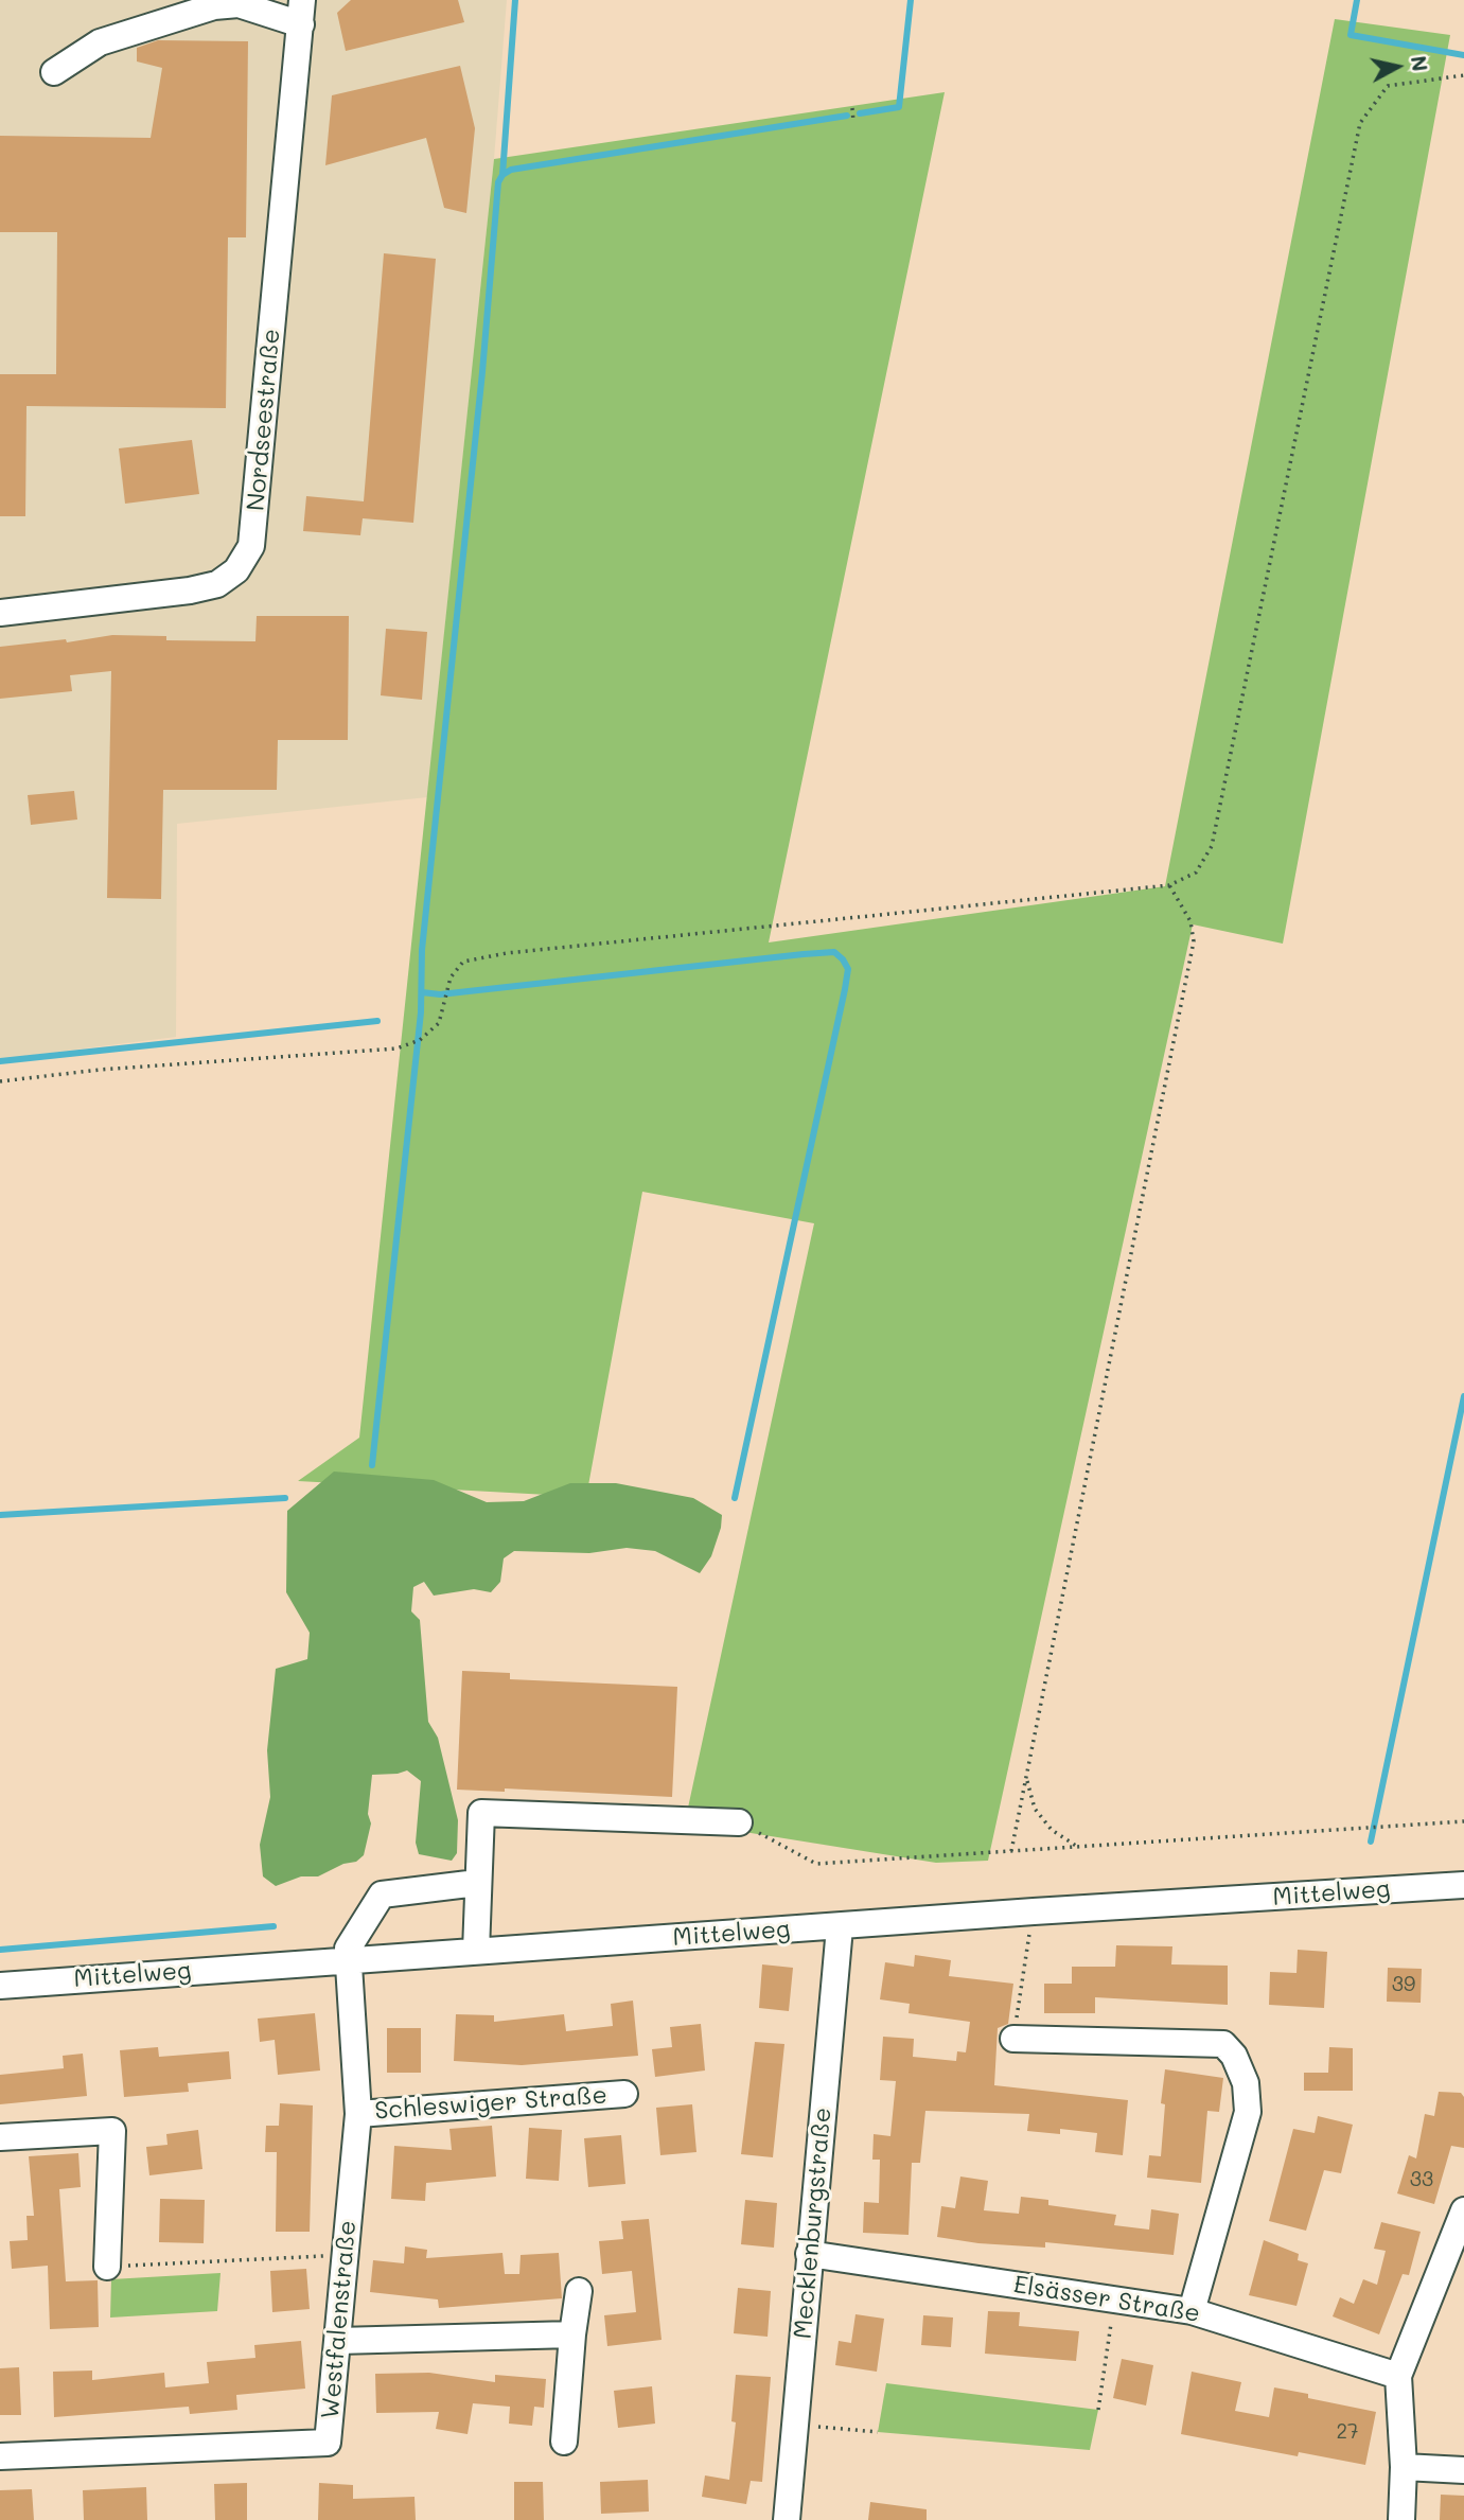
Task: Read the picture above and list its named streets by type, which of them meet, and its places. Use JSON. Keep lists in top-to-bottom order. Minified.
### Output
{"streets":{"street":["Nordseestraße","Mittelweg","Schleswiger Straße","Mecklenburgstraße","Elsässer Straße","Westfalenstraße"]},"crossings":[["Mittelweg","Mecklenburgstraße"],["Mittelweg","Westfalenstraße"],["Schleswiger Straße","Westfalenstraße"],["Mecklenburgstraße","Elsässer Straße"]],"house_numbers":["39","33","27"],"north":"right"}
